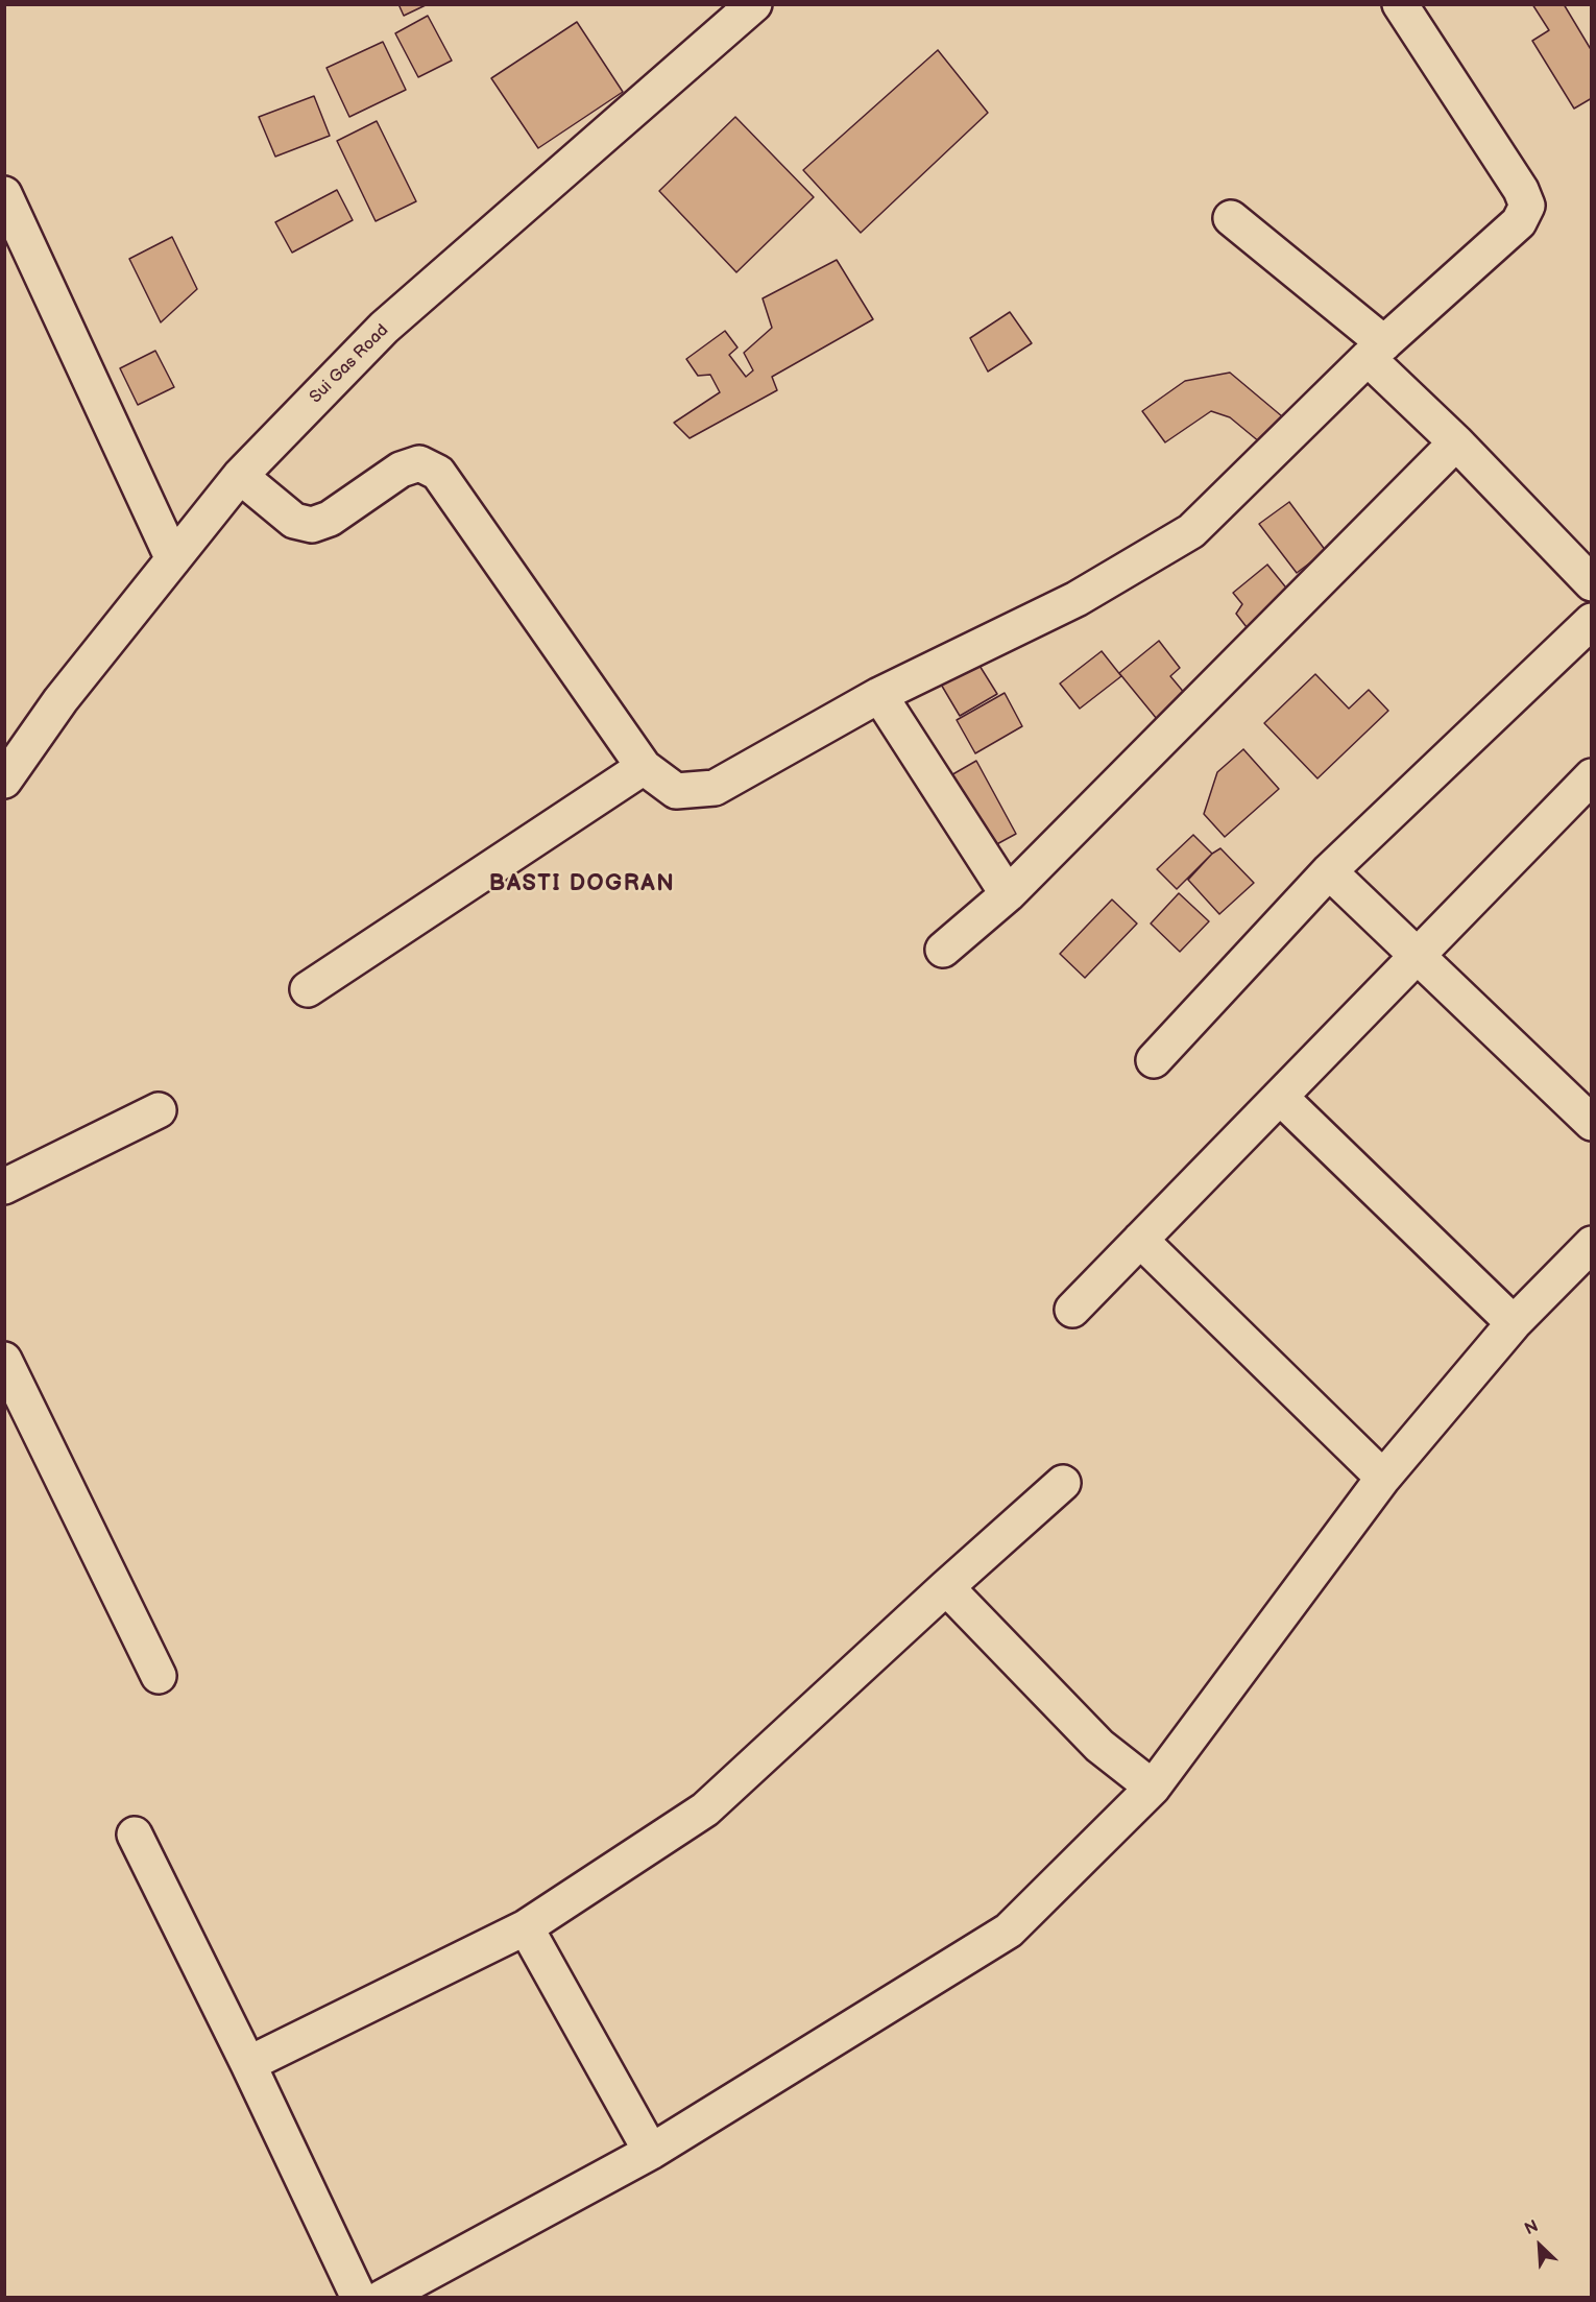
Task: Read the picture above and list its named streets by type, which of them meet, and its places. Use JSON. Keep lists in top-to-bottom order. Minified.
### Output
{"streets":{"street":["Sui Gas Road"]},"districts":["BASTI DOGRAN"],"north":"top left"}
